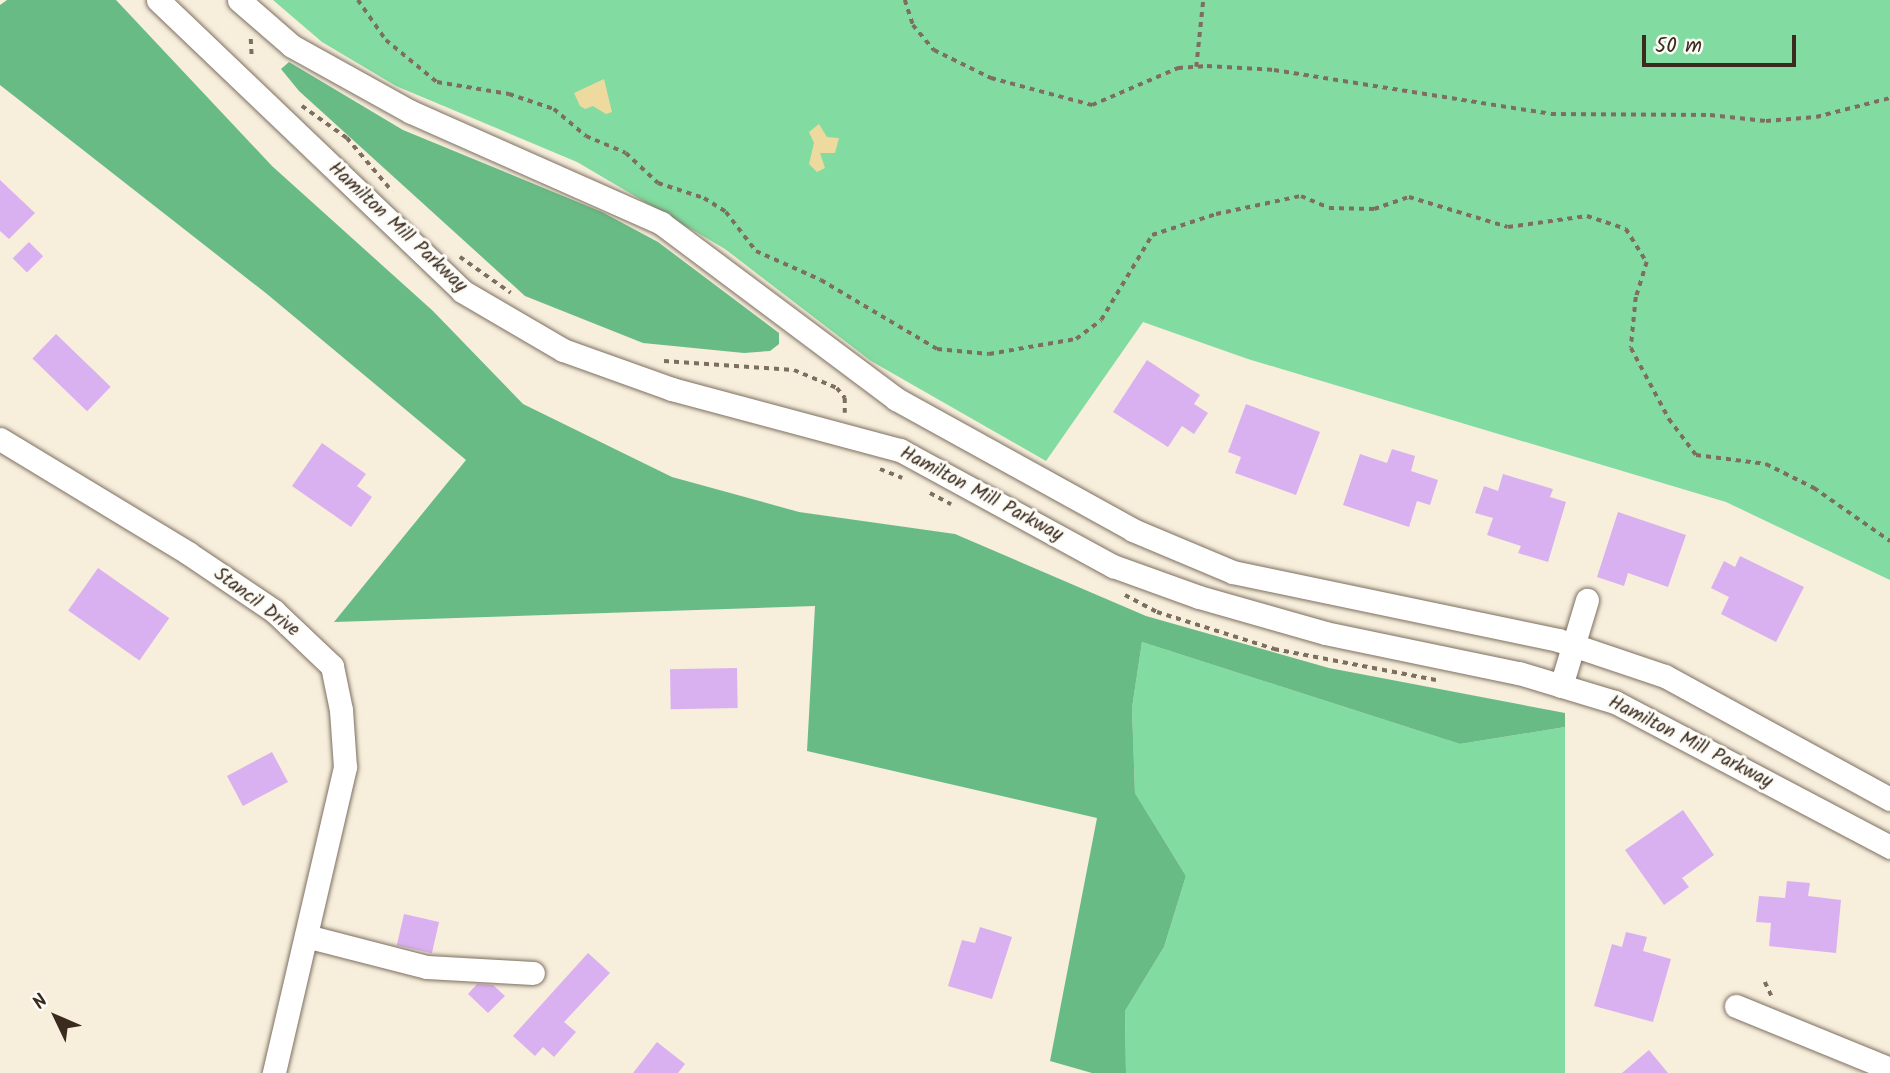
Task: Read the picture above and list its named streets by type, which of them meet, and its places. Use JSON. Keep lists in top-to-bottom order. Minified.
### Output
{"streets":{"street":["Hamilton Mill Parkway","Stancil Drive"]},"scale_bar":"50 m","north":"top left"}
